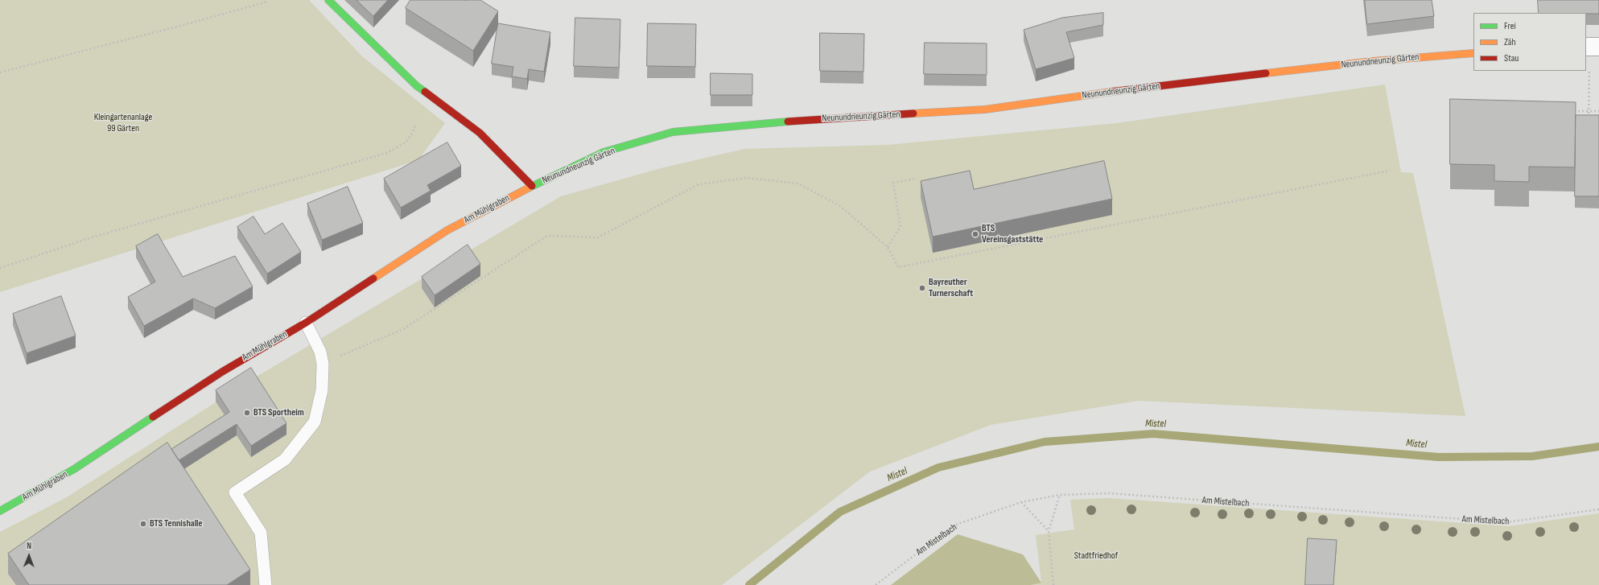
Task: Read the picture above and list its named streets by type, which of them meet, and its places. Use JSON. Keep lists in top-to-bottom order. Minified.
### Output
{"streets":{"street":["Neunundneunzig Gärten","Am Mühlgraben"],"path":["Am Mistelbach"]},"crossings":[["Neunundneunzig Gärten","Am Mühlgraben"]],"water":["Mistel"],"parks":["Kleingartenanlage 99 Gärten","Stadtfriedhof"],"places":["BTS Vereinsgaststätte","Bayreuther Turnerschaft","BTS Sportheim","BTS Tennishalle"],"legend":["Frei","Zäh","Stau"],"north":"top"}
